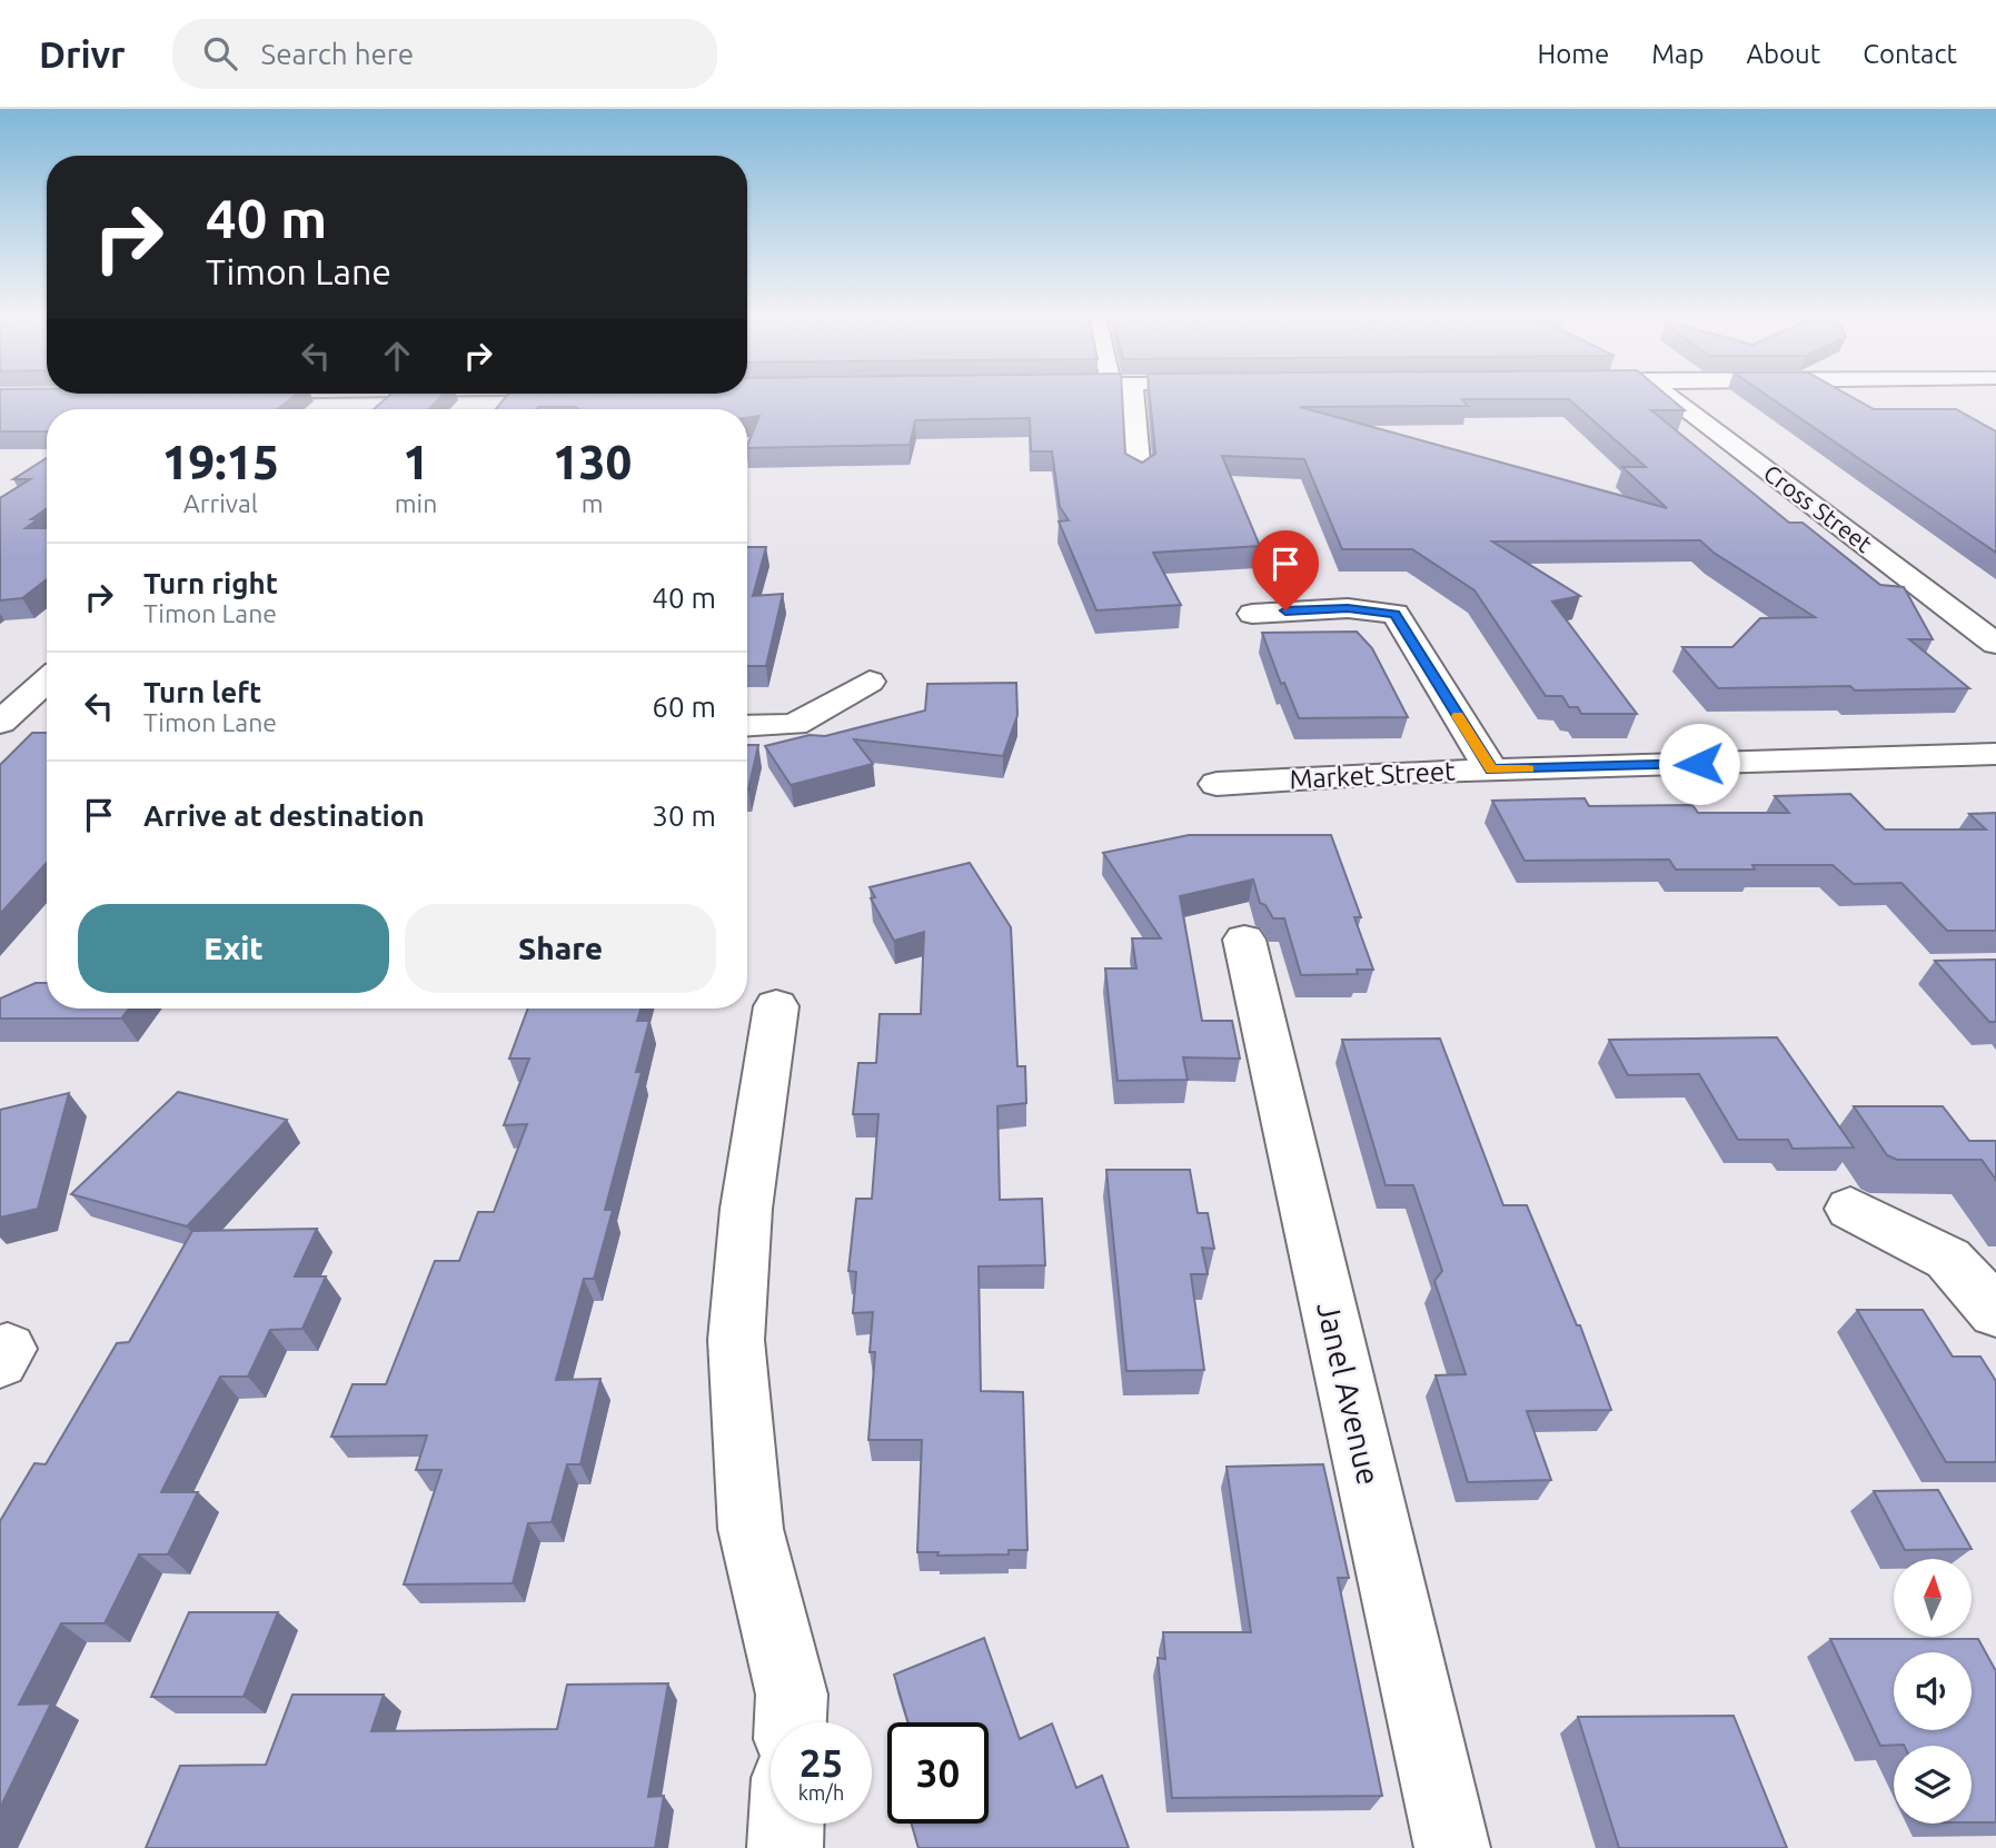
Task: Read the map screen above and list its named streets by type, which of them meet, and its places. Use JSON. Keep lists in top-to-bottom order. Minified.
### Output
{"streets":{"street":["Cross Street","Market Street","Janel Avenue"]},"north":"top","page":{"header":"Drivr","search":"Search here","nav":["Home","Map","About","Contact"],"turn":["40 m","Timon Lane"],"eta":["19:15","Arrival","1","min","130","m"],"list":[{"name":"Turn right","note":"Timon Lane","value":"40 m"},{"name":"Turn left","note":"Timon Lane","value":"60 m"},{"name":"Arrive at destination","value":"30 m"}],"buttons":["Exit","Share"],"speed":"25 km/h","limit":"30"}}
